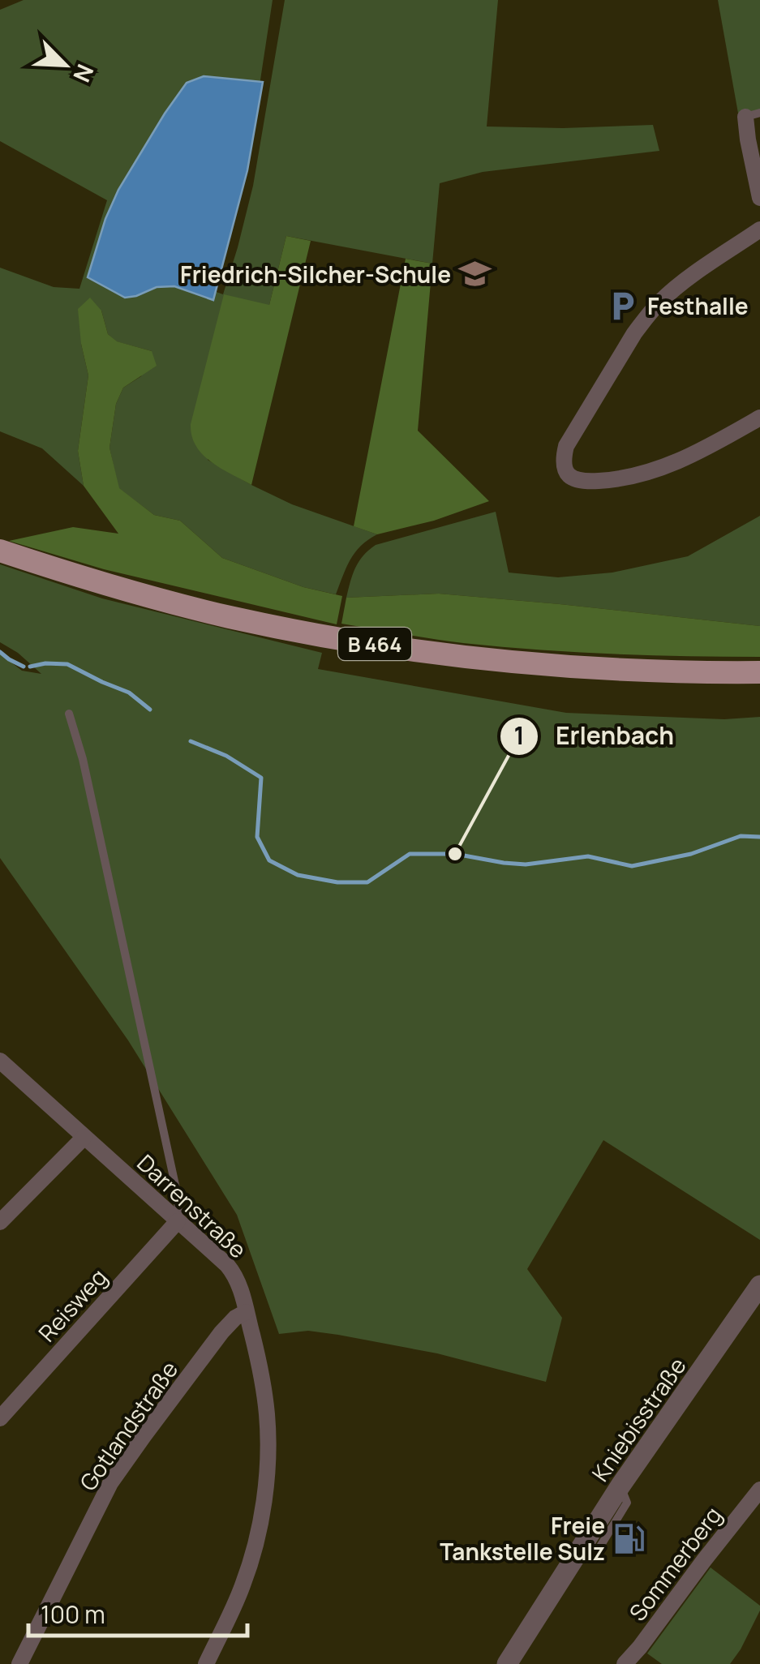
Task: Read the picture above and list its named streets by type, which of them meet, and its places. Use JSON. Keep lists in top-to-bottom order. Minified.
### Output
{"streets":{"main road":["B 464"],"street":["Darrenstraße","Reisweg","Kniebisstraße","Gotlandstraße","Sommerberg"]},"crossings":[["Darrenstraße","Reisweg"],["Darrenstraße","Gotlandstraße"]],"places":{"school or university":["Friedrich-Silcher-Schule"],"parking":["Festhalle"],"other":["Erlenbach"],"fuel station":["Freie Tankstelle Sulz"]},"scale_bar":"100 m","north":"bottom right"}
